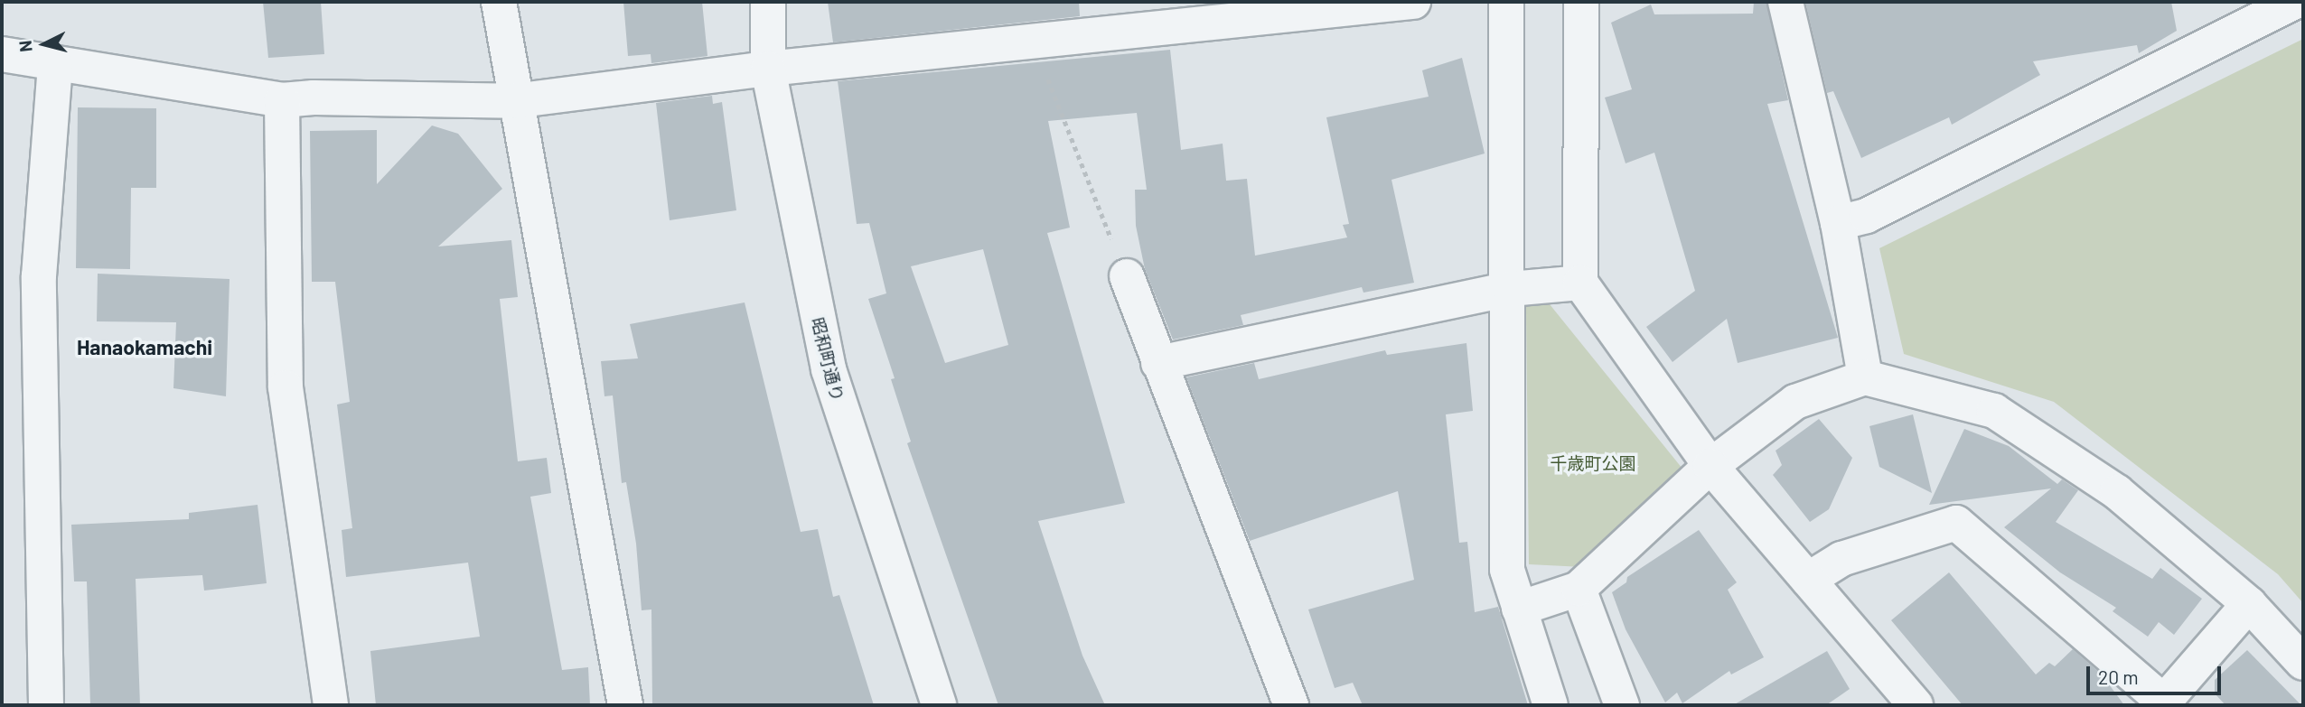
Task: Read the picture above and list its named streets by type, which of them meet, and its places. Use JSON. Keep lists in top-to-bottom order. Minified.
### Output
{"streets":{"street":["昭和町通り"]},"districts":["Hanaokamachi"],"parks":["千歳町公園"],"scale_bar":"20 m","north":"left"}
